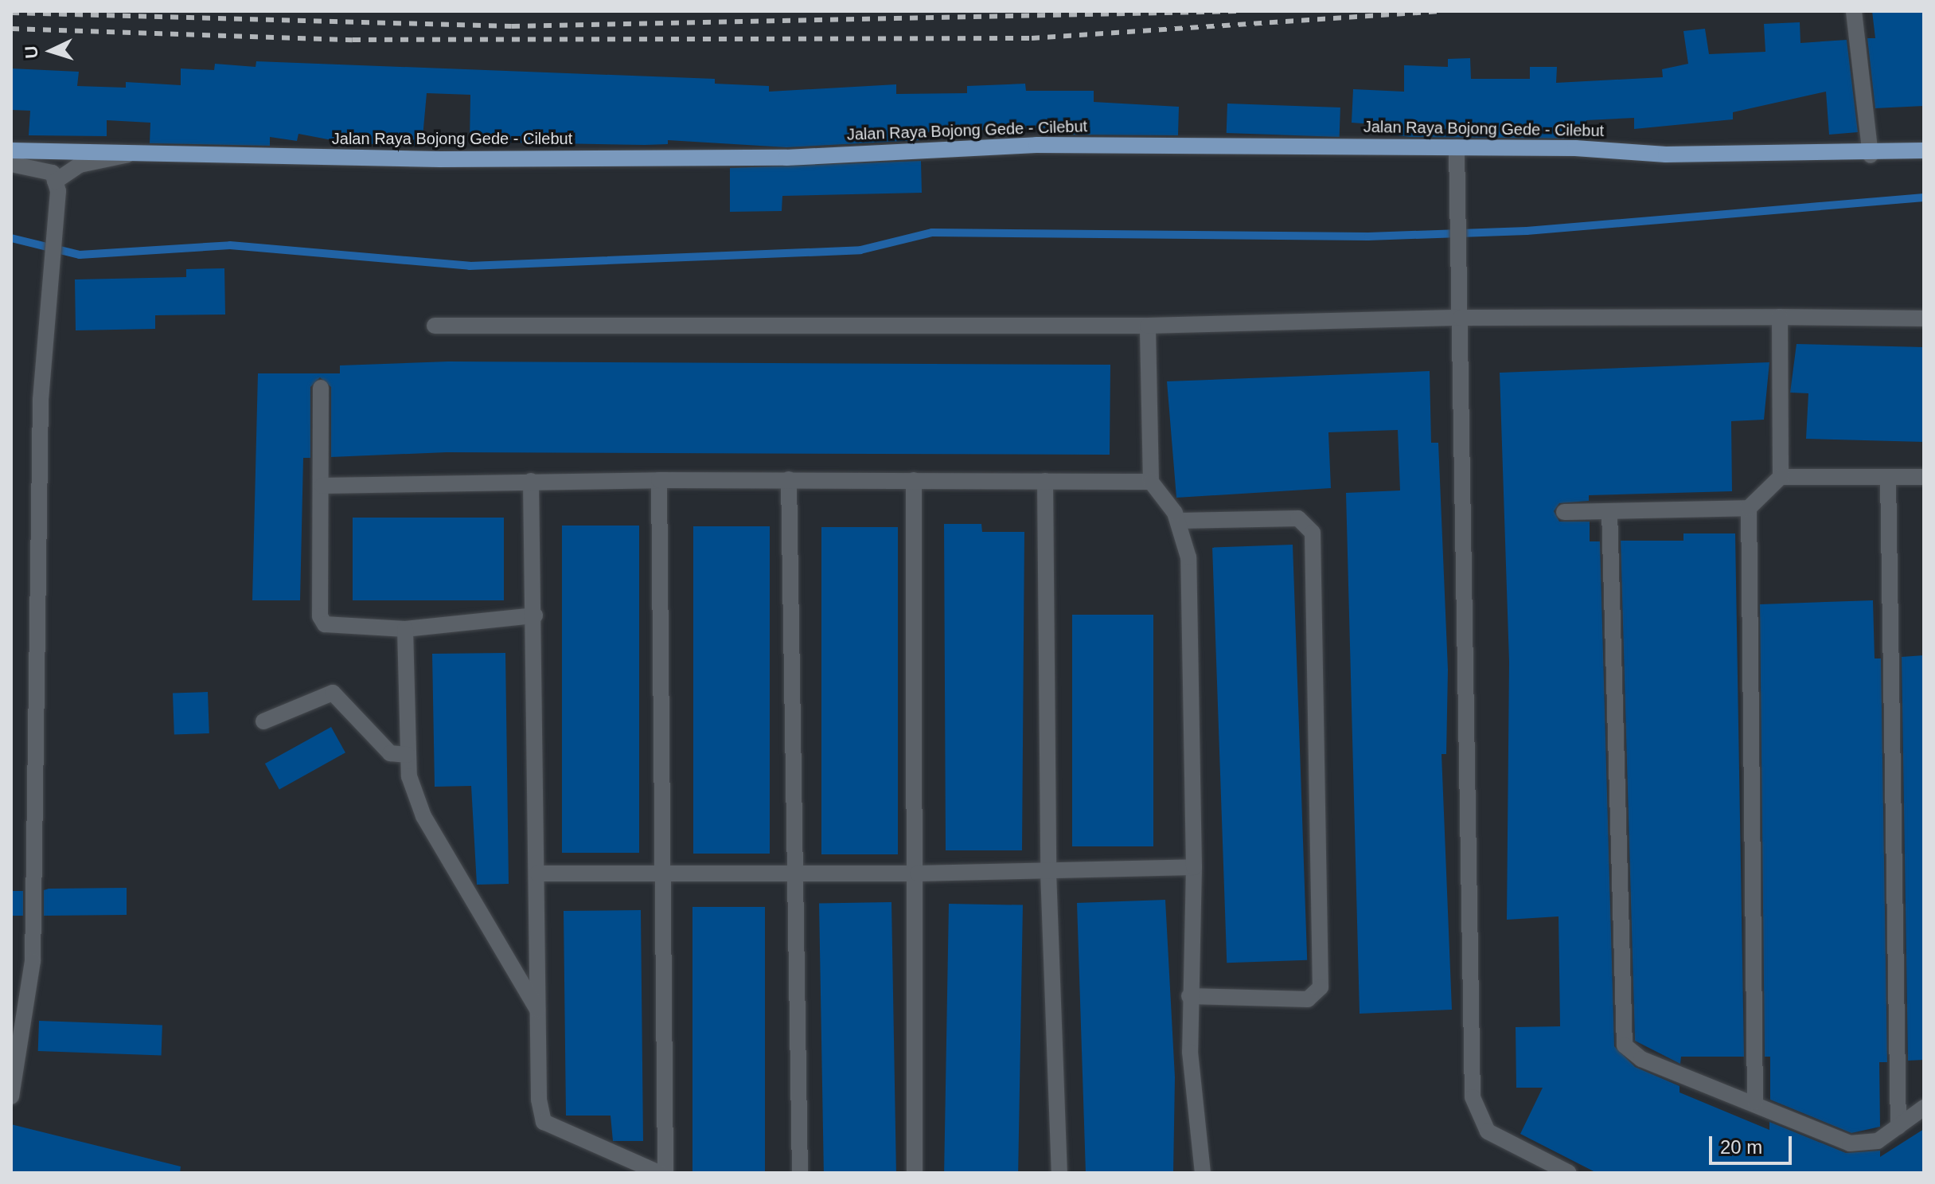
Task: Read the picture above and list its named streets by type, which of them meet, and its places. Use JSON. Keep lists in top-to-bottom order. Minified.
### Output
{"streets":{"main road":["Jalan Raya Bojong Gede - Cilebut"]},"scale_bar":"20 m","north":"left"}
